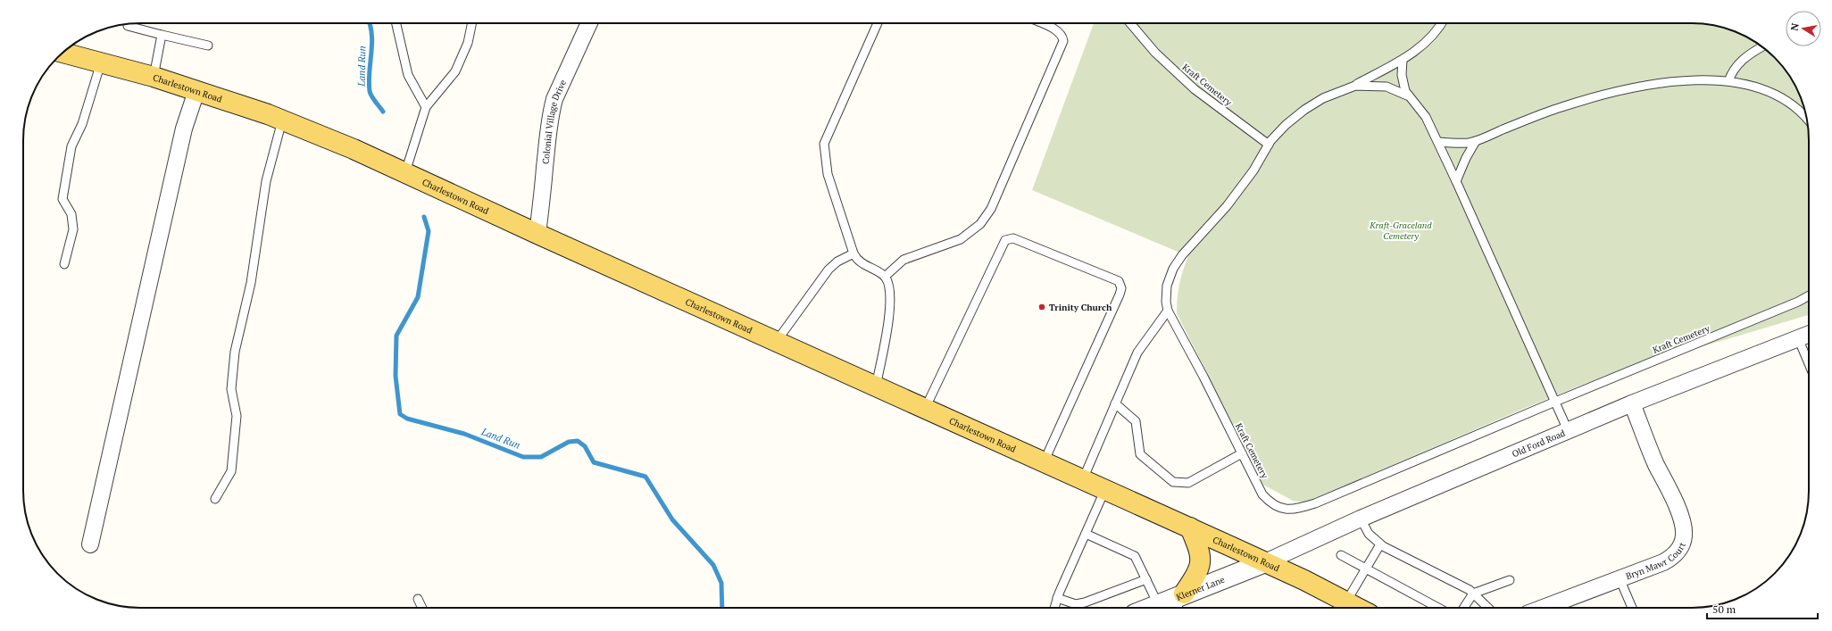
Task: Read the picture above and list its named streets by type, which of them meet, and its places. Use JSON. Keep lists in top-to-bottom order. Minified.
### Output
{"streets":{"main road":["Charlestown Road"],"street":["Colonial Village Drive","Old Ford Road","Bryn Mawr Court","Klerner Lane"],"lane":["Kraft Cemetery"]},"crossings":[["Kraft Cemetery","Old Ford Road"],["Charlestown Road","Colonial Village Drive"],["Charlestown Road","Old Ford Road"],["Charlestown Road","Klerner Lane"],["Old Ford Road","Bryn Mawr Court"],["Old Ford Road","Klerner Lane"]],"water":["Land Run"],"parks":["Kraft-Graceland Cemetery"],"places":["Trinity Church"],"scale_bar":"50 m","north":"left"}
